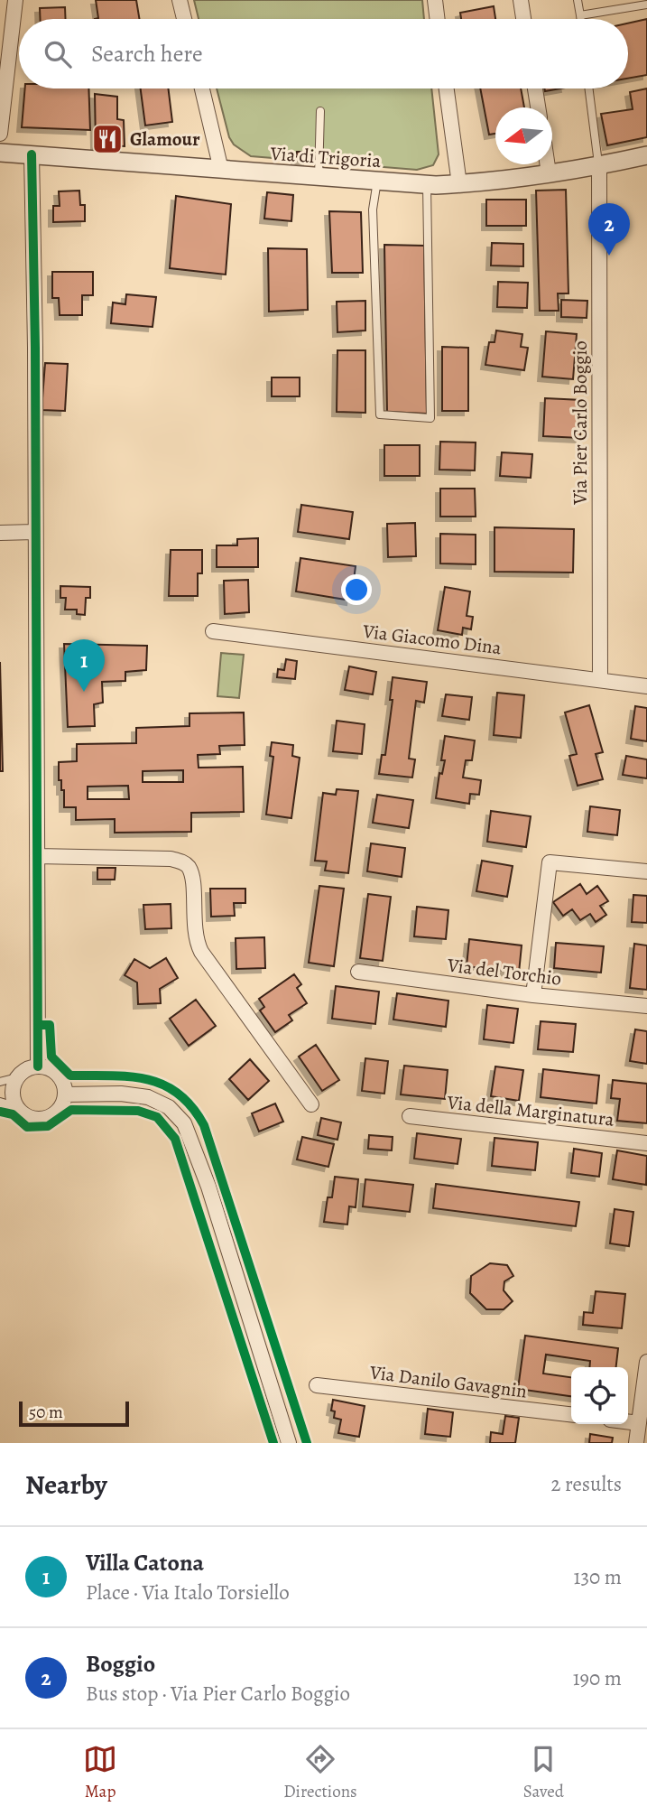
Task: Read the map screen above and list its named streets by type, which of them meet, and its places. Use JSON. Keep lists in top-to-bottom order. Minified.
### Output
{"streets":{"street":["Via di Trigoria","Via Pier Carlo Boggio","Via Giacomo Dina","Via del Torchio","Via della Marginatura","Via Danilo Gavagnin"]},"crossings":[["Via di Trigoria","Via Pier Carlo Boggio"],["Via Pier Carlo Boggio","Via Giacomo Dina"]],"places":{"restaurant":["Glamour"]},"scale_bar":"50 m","north":"left","page":{"search":"Search here","pins":["2","1"],"scale":"50 m","heading":["Nearby","2 results"],"list":[{"mark":"1","name":"Villa Catona","note":"Place · Via Italo Torsiello","value":"130 m"},{"mark":"2","name":"Boggio","note":"Bus stop · Via Pier Carlo Boggio","value":"190 m"}],"nav":["Map","Directions","Saved"]}}
